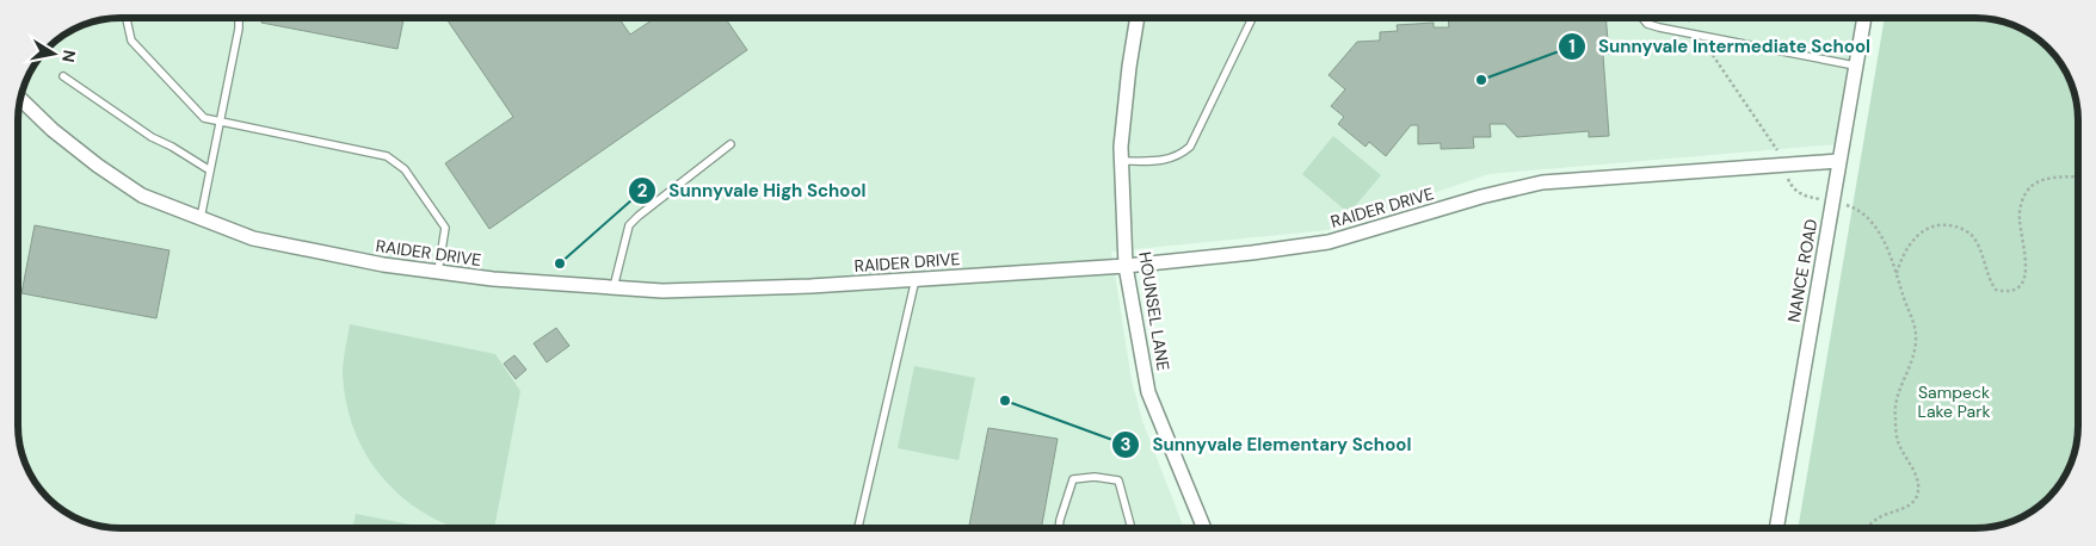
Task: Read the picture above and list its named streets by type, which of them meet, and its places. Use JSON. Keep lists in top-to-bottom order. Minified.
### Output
{"streets":{"street":["RAIDER DRIVE","NANCE ROAD","HOUNSEL LANE"]},"crossings":[["RAIDER DRIVE","NANCE ROAD"],["RAIDER DRIVE","HOUNSEL LANE"]],"parks":["Sampeck Lake Park"],"places":["Sunnyvale Intermediate School","Sunnyvale High School","Sunnyvale Elementary School"],"north":"right"}
